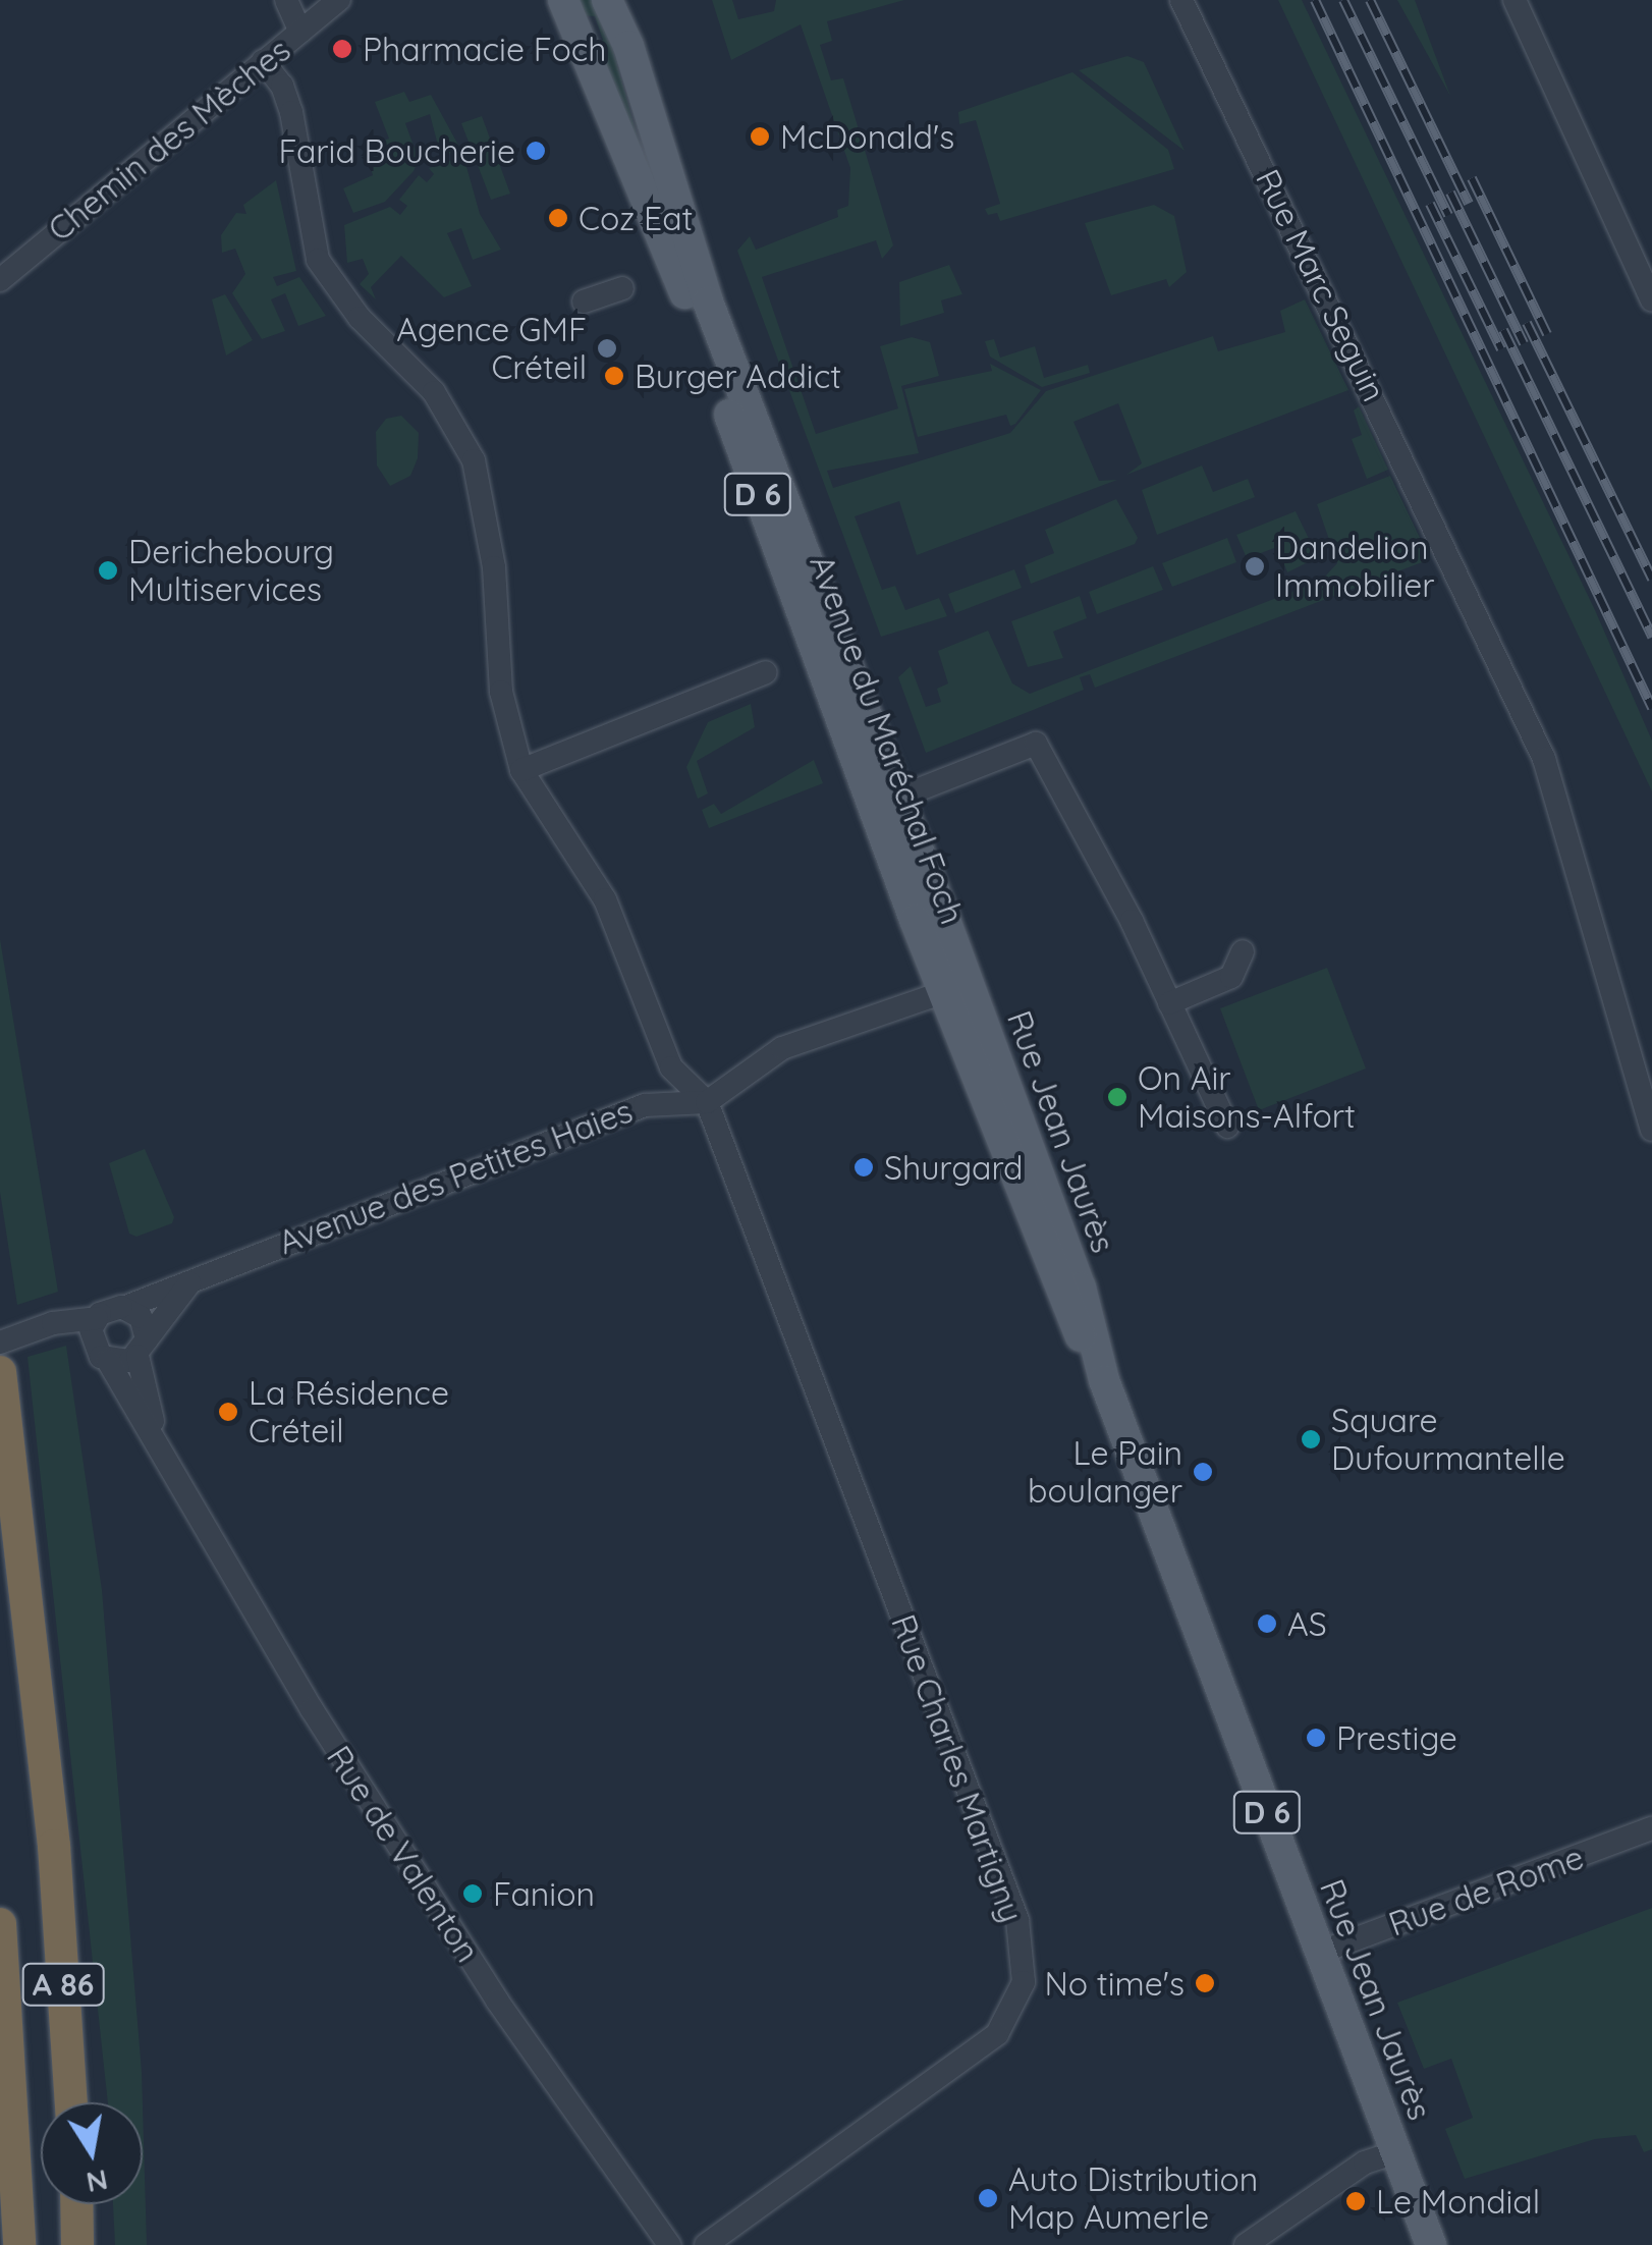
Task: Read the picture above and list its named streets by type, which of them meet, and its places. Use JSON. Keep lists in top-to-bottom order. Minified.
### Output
{"streets":{"highway":["A 86"],"main road":["D 6","Avenue du Maréchal Foch","Rue Jean Jaurès"],"street":["Chemin des Mèches","Rue Marc Seguin","Avenue des Petites Haies","Rue Charles Martigny","Rue de Valenton","Rue de Rome"]},"crossings":[["Avenue du Maréchal Foch","Rue Jean Jaurès"],["Rue Jean Jaurès","Rue de Rome"],["Avenue des Petites Haies","Rue Charles Martigny"]],"places":["Pharmacie Foch","McDonald's","Farid Boucherie","Coz Eat","Agence GMF Créteil","Burger Addict","Dandelion Immobilier","Derichebourg Multiservices","On Air Maisons-Alfort","Shurgard","La Résidence Créteil","Square Dufourmantelle","Le Pain boulanger","AS","Prestige","Fanion","No time's","Auto Distribution Map Aumerle","Le Mondial"],"north":"bottom"}
